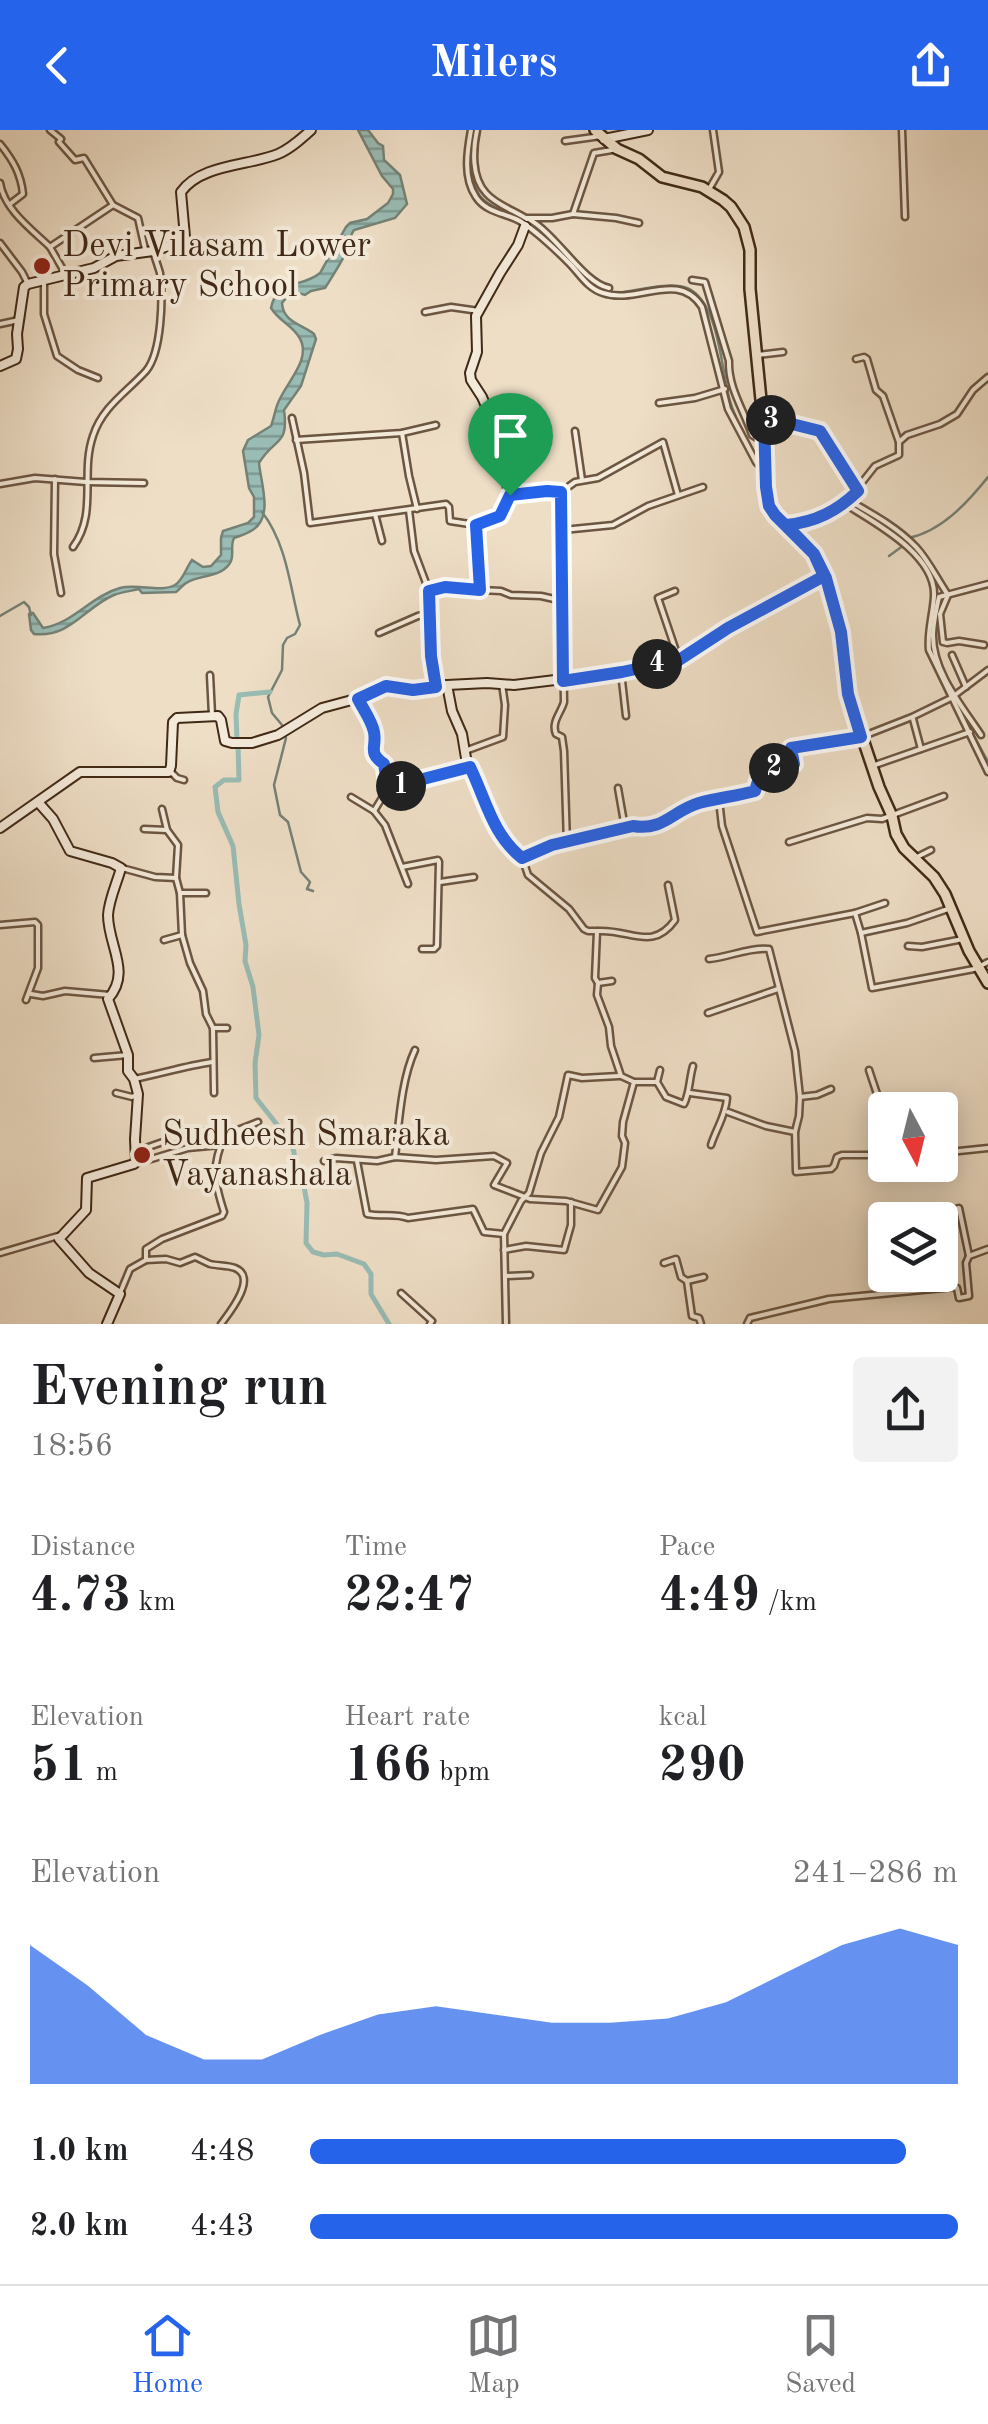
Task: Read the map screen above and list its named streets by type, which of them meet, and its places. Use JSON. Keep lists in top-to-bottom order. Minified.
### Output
{"places":["Devi Vilasam Lower Primary School","Sudheesh Smaraka Vayanashala"],"north":"bottom","page":{"header":"Milers","pins":["3","4","2","1"],"heading":["Evening run","18:56"],"stats":[["Distance","4.73 km"],["Time","22:47"],["Pace","4:49 /km"],["Elevation","51 m"],["Heart rate","166 bpm"],["kcal","290"]],"chart":["Elevation","241–286 m"],"list":[{"name":"1.0 km","note":"4:48"},{"name":"2.0 km","note":"4:43"}],"tabs":["Home","Map","Saved"]}}
